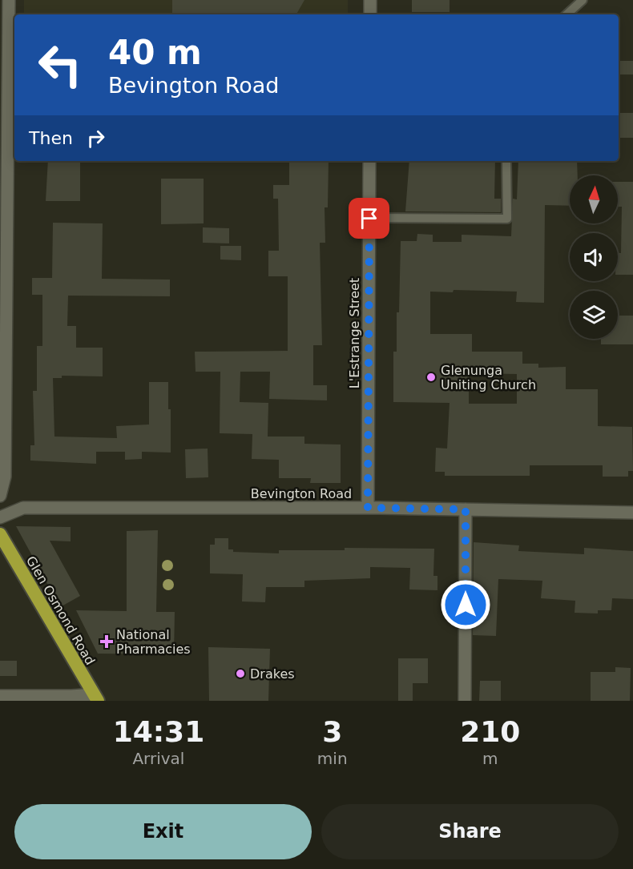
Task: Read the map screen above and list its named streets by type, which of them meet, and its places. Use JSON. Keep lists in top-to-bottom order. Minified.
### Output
{"streets":{"highway":["Glen Osmond Road"],"street":["L'Estrange Street","Bevington Road"]},"crossings":[["L'Estrange Street","Bevington Road"]],"places":{"other":["Glenunga Uniting Church","Drakes"],"health":["National Pharmacies"]},"north":"top","page":{"turn":["40 m","Bevington Road"],"then":"Then","eta":["14:31","Arrival","3","min","210","m"],"buttons":["Exit","Share"]}}
